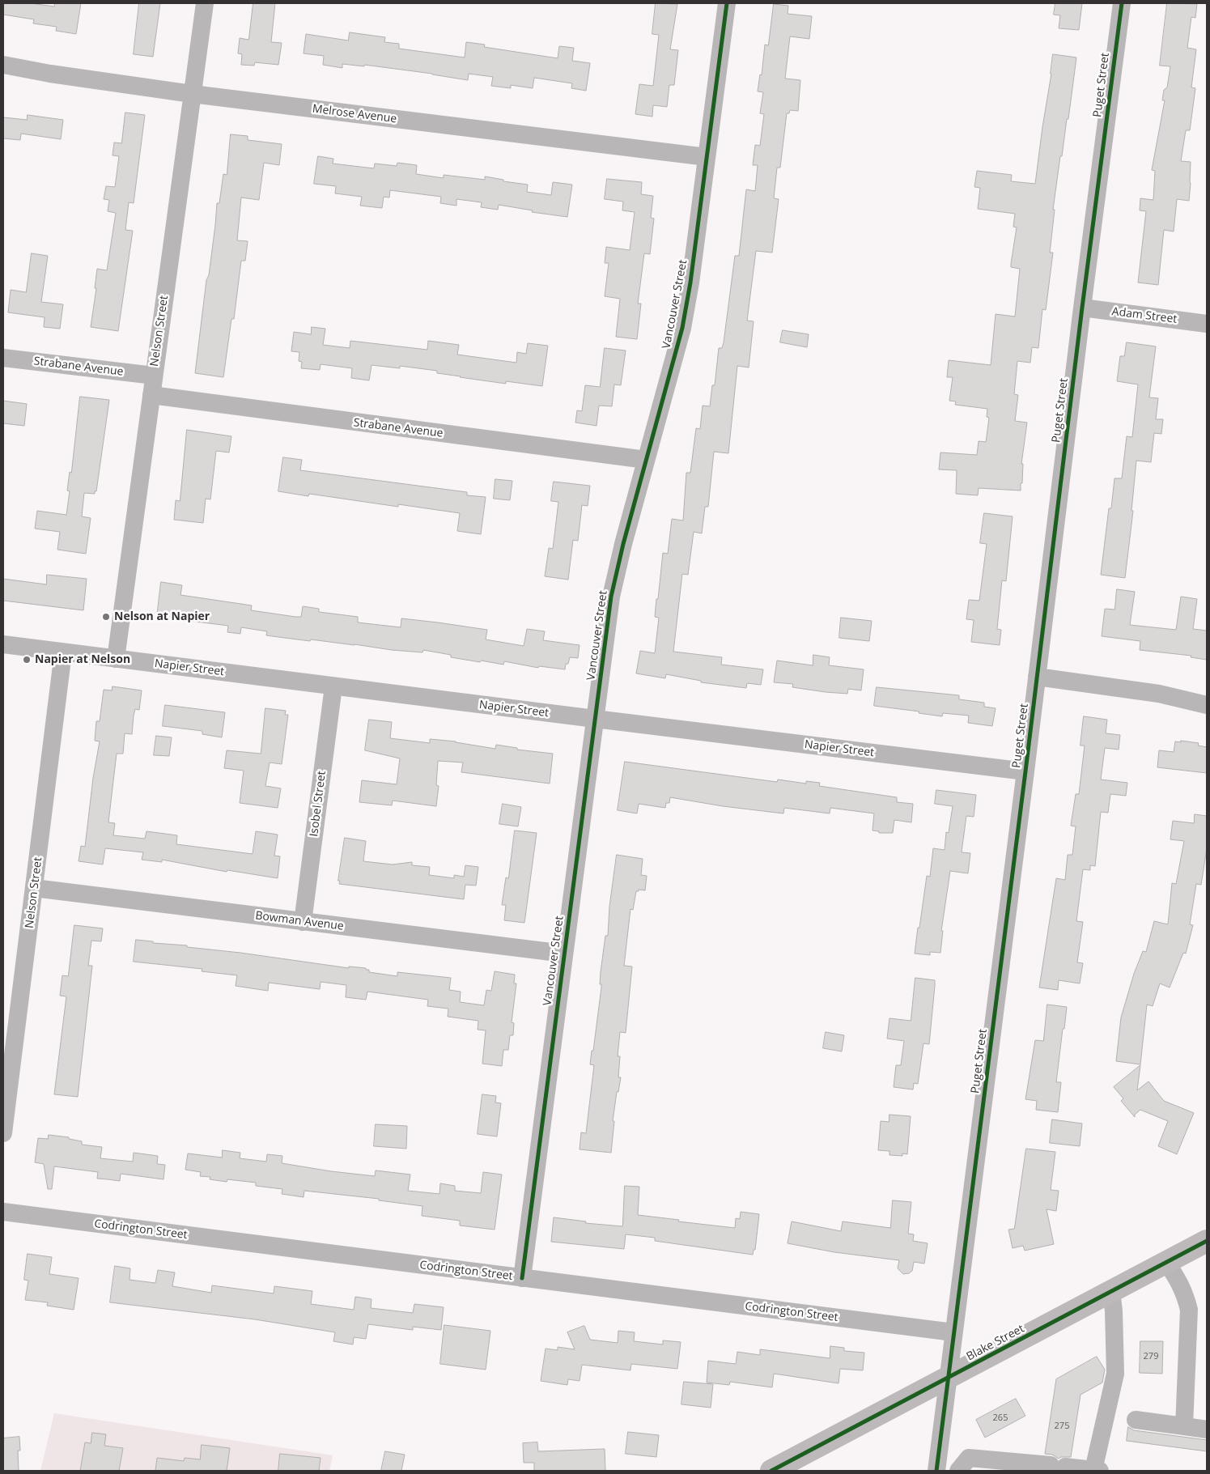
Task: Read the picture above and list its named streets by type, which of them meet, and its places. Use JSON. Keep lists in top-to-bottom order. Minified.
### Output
{"streets":{"main road":["Blake Street"],"street":["Puget Street","Melrose Avenue","Vancouver Street","Adam Street","Nelson Street","Strabane Avenue","Napier Street","Isobel Street","Bowman Avenue","Codrington Street"]},"crossings":[["Puget Street","Adam Street"],["Puget Street","Napier Street"],["Puget Street","Codrington Street"],["Puget Street","Blake Street"],["Melrose Avenue","Vancouver Street"],["Melrose Avenue","Nelson Street"],["Vancouver Street","Strabane Avenue"],["Vancouver Street","Napier Street"],["Vancouver Street","Bowman Avenue"],["Vancouver Street","Codrington Street"],["Nelson Street","Strabane Avenue"],["Nelson Street","Napier Street"],["Nelson Street","Bowman Avenue"],["Napier Street","Isobel Street"],["Isobel Street","Bowman Avenue"]],"places":["Nelson at Napier","Napier at Nelson"],"house_numbers":["279","265","275"]}
